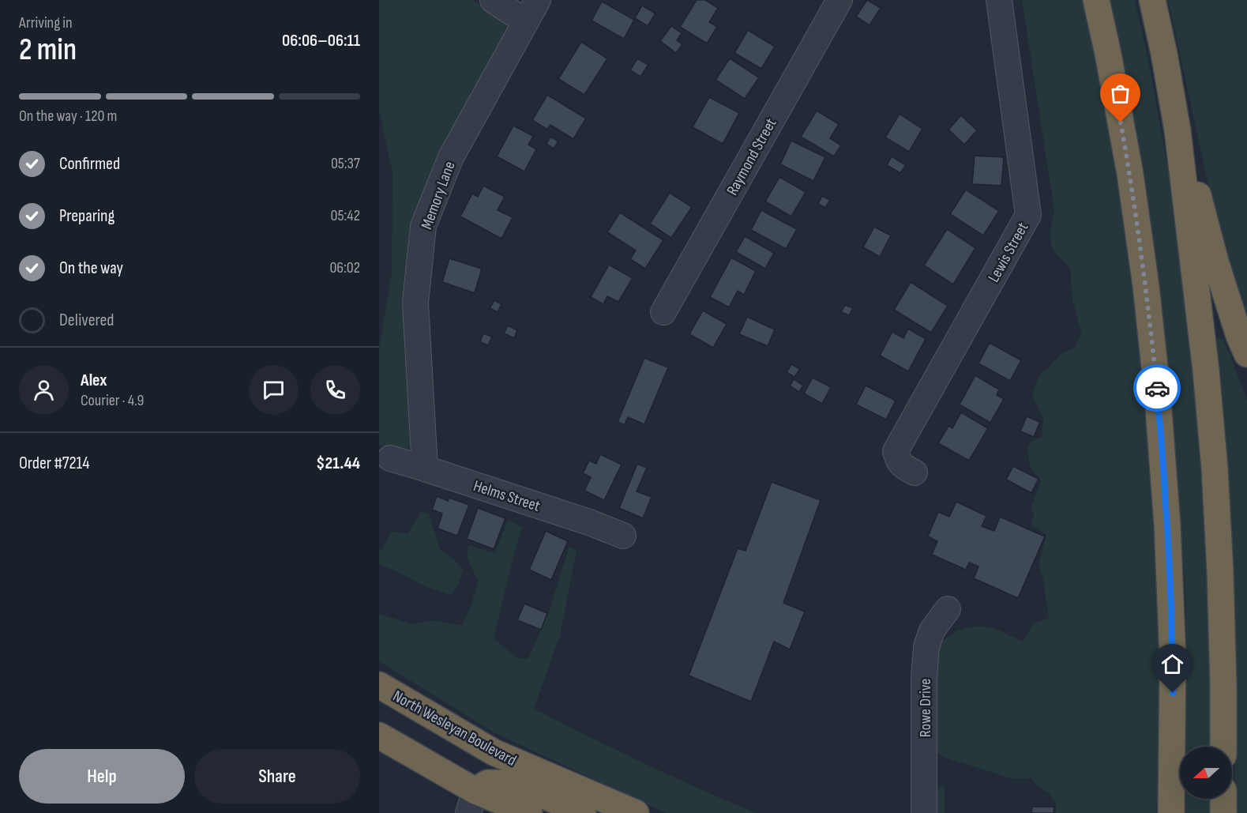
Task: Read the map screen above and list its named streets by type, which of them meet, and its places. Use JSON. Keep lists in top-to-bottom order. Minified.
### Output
{"streets":{"highway":["North Wesleyan Boulevard"],"street":["Raymond Street","Memory Lane","Lewis Street","Helms Street","Rowe Drive"]},"crossings":[["Memory Lane","Helms Street"]],"north":"left","page":{"heading":["2 min","Arriving in","06:06–06:11"],"panel":["Alex","Courier · 4.9","Order #7214","$21.44"],"bar":"On the way · 120 m","list":[["Confirmed","05:37"],["Preparing","05:42"],["On the way","06:02"],"Delivered"],"buttons":["Help","Share"]}}
